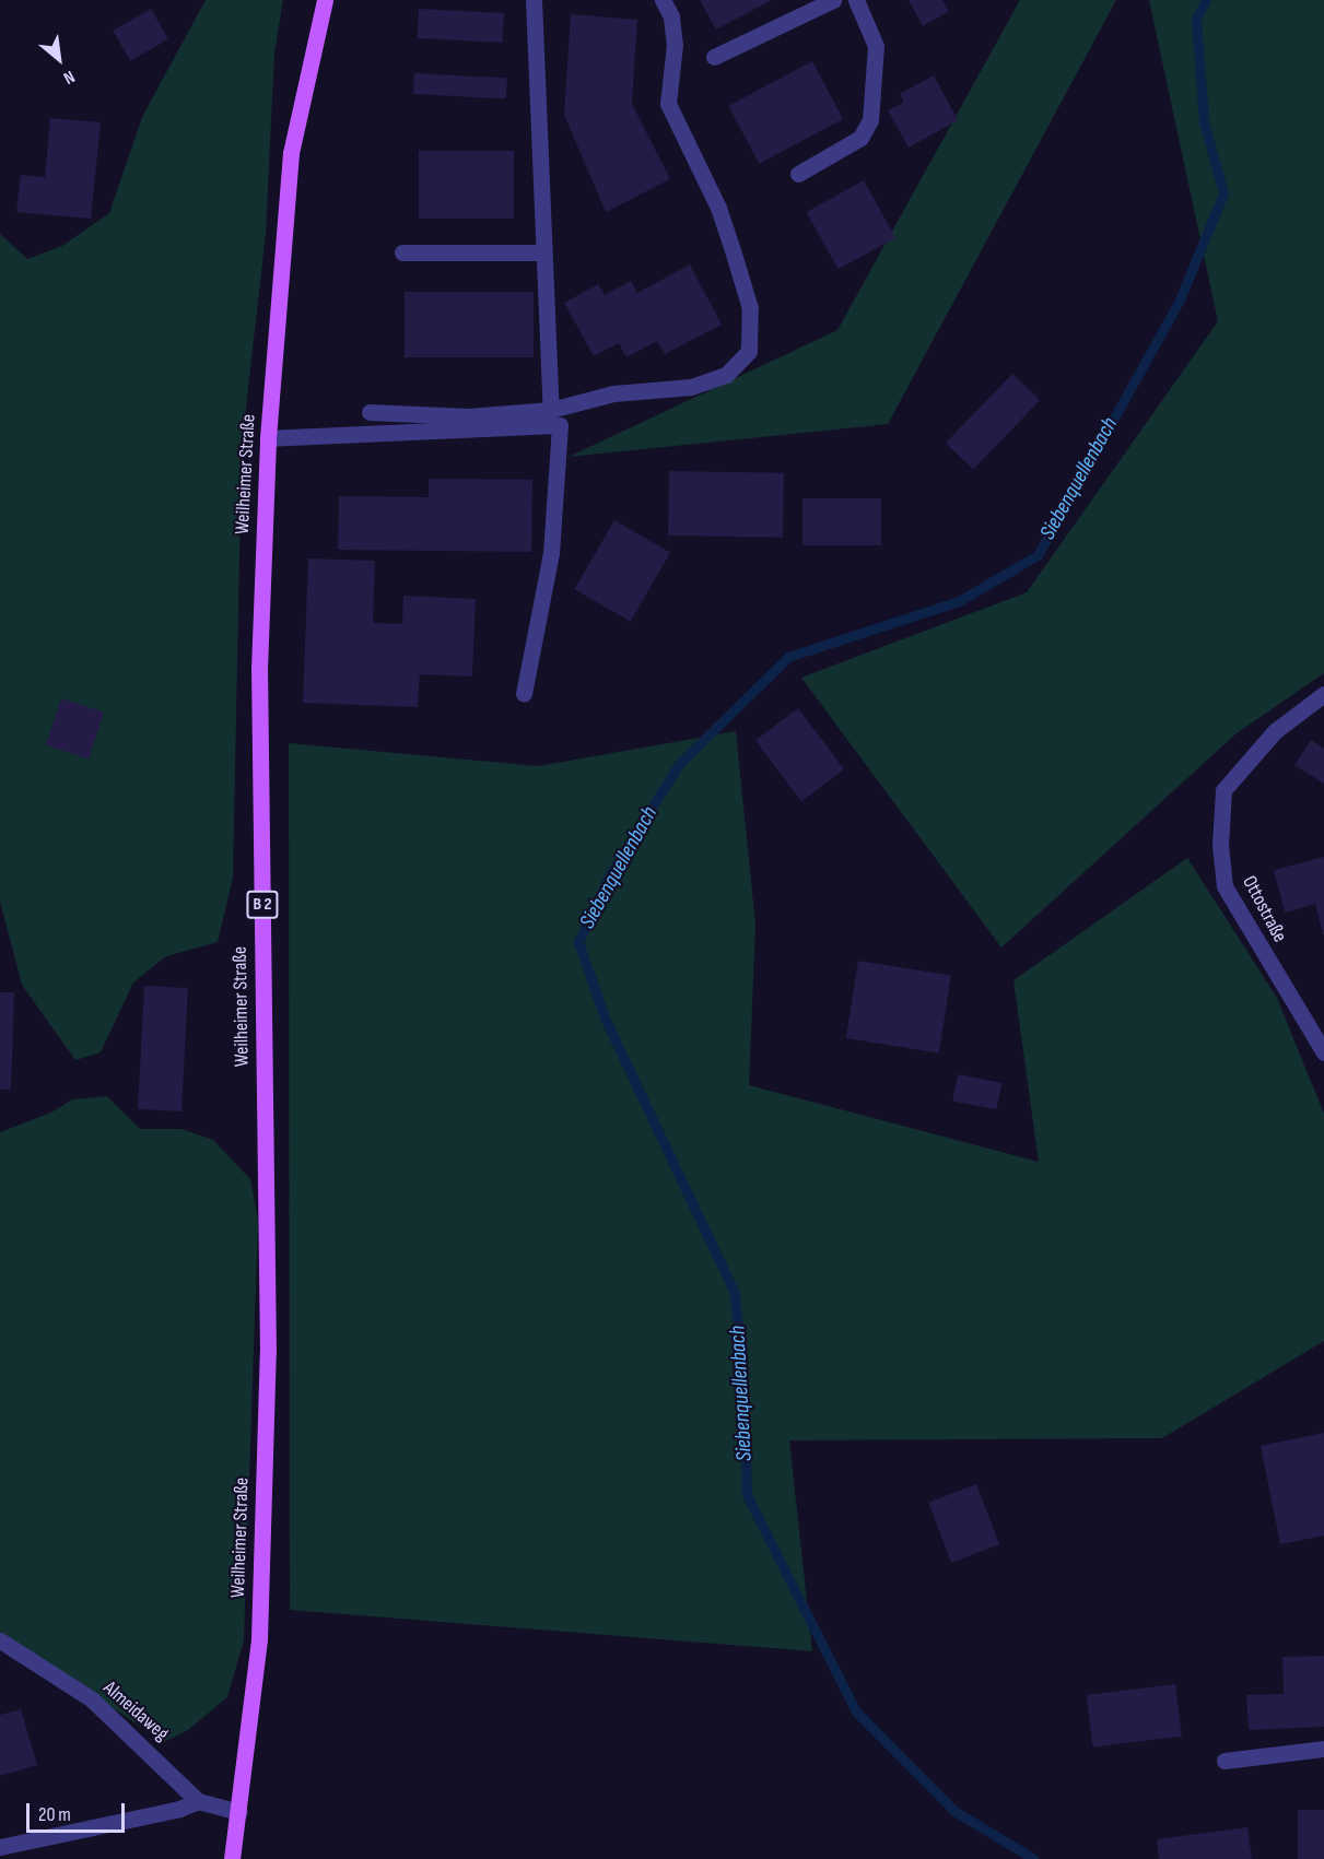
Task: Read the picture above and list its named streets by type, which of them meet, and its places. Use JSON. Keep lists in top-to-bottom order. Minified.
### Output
{"streets":{"main road":["Weilheimer Straße","B 2"],"street":["Ottostraße","Almeidaweg"]},"crossings":[["Weilheimer Straße","Almeidaweg"]],"water":["Siebenquellenbach"],"scale_bar":"20 m","north":"bottom right"}
